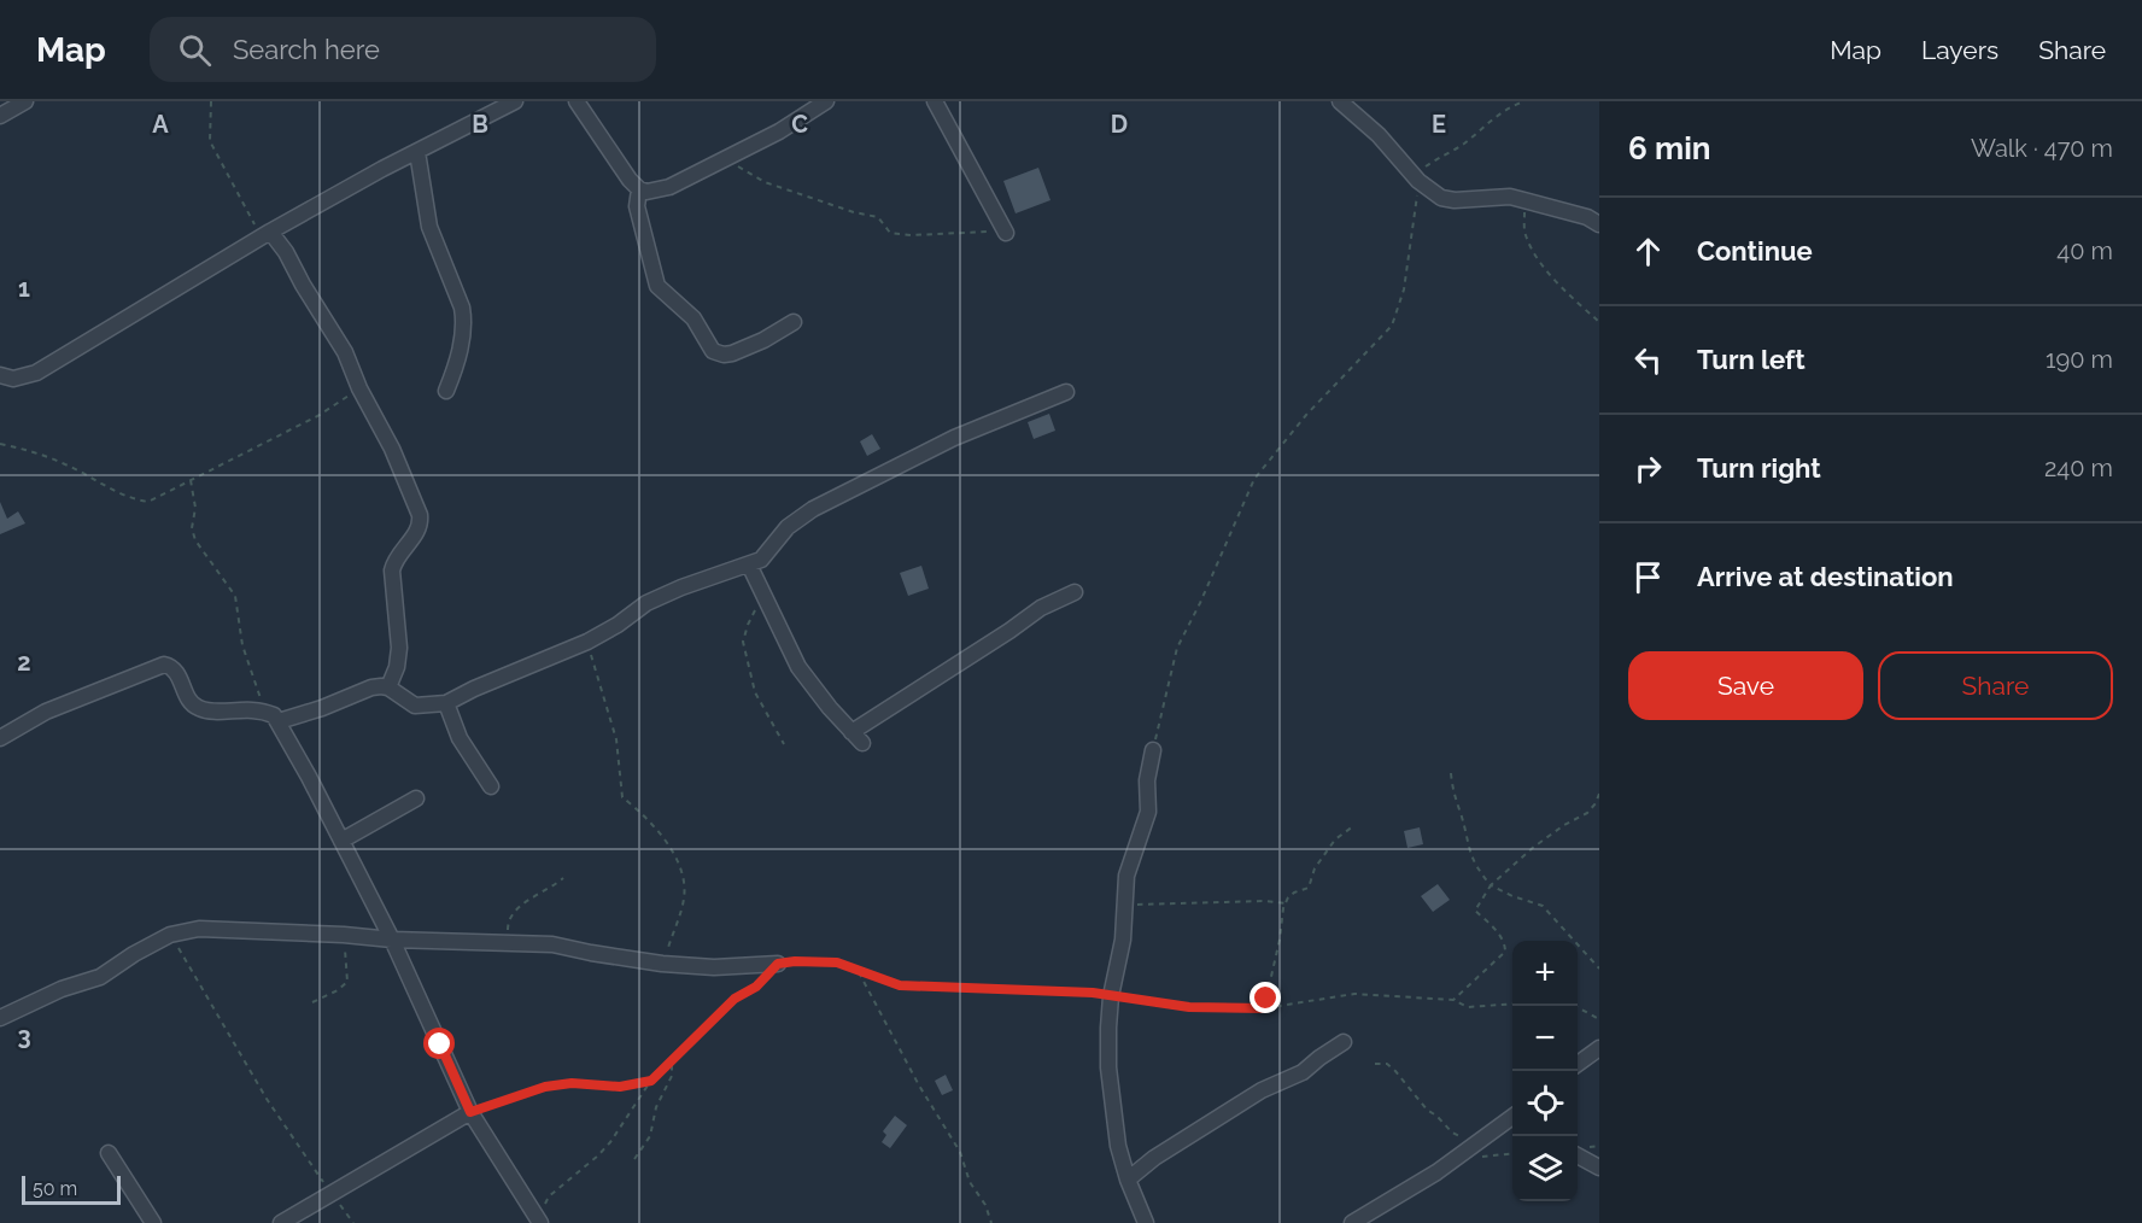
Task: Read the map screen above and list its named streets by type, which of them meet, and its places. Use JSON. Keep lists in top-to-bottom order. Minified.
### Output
{"scale_bar":"50 m","page":{"header":"Map","search":"Search here","nav":["Map","Layers","Share"],"heading":["6 min","Walk · 470 m"],"list":[["Continue","40 m"],["Turn left","190 m"],["Turn right","240 m"],"Arrive at destination"],"buttons":["Save","Share"],"map_buttons":["+","−"],"scale":"50 m"},"grid":{"columns":["A","B","C","D","E"],"rows":["1","2","3"]}}
